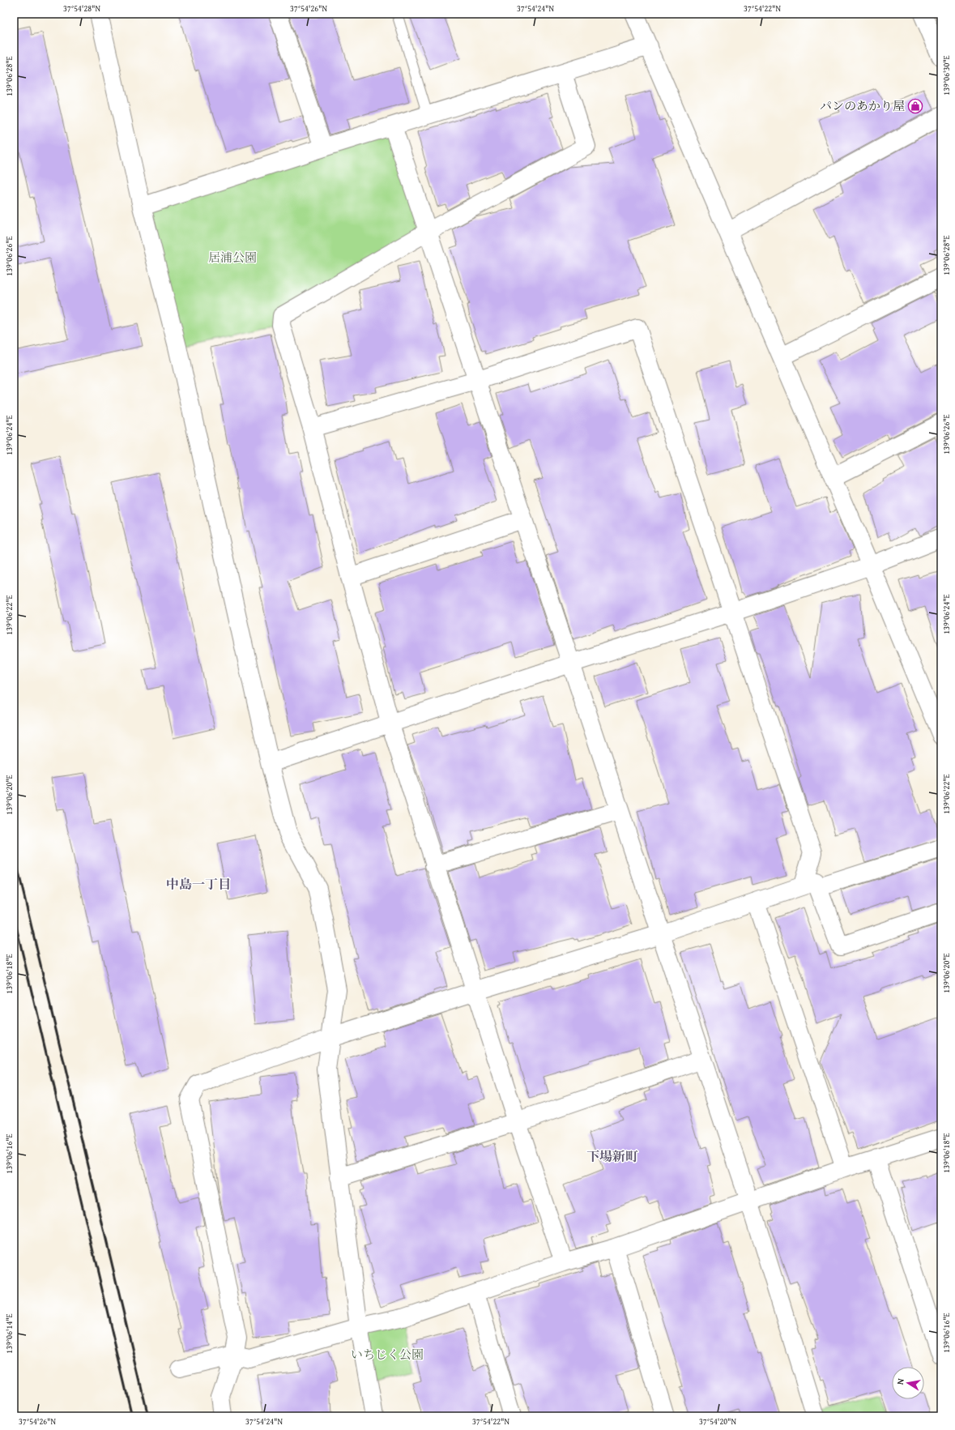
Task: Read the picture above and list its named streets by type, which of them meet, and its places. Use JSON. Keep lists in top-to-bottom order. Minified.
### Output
{"districts":["中島一丁目","下場新町"],"parks":["居浦公園","いちじく公園"],"places":{"shop":["パンのあかり屋"]},"north":"left","coordinates":["37°54'28\"N","37°54'26\"N","37°54'24\"N","37°54'22\"N","139°06'30\"E","139°06'28\"E","139°06'26\"E","139°06'24\"E","139°06'22\"E","139°06'20\"E","139°06'18\"E","139°06'16\"E","139°06'14\"E","37°54'20\"N"]}
